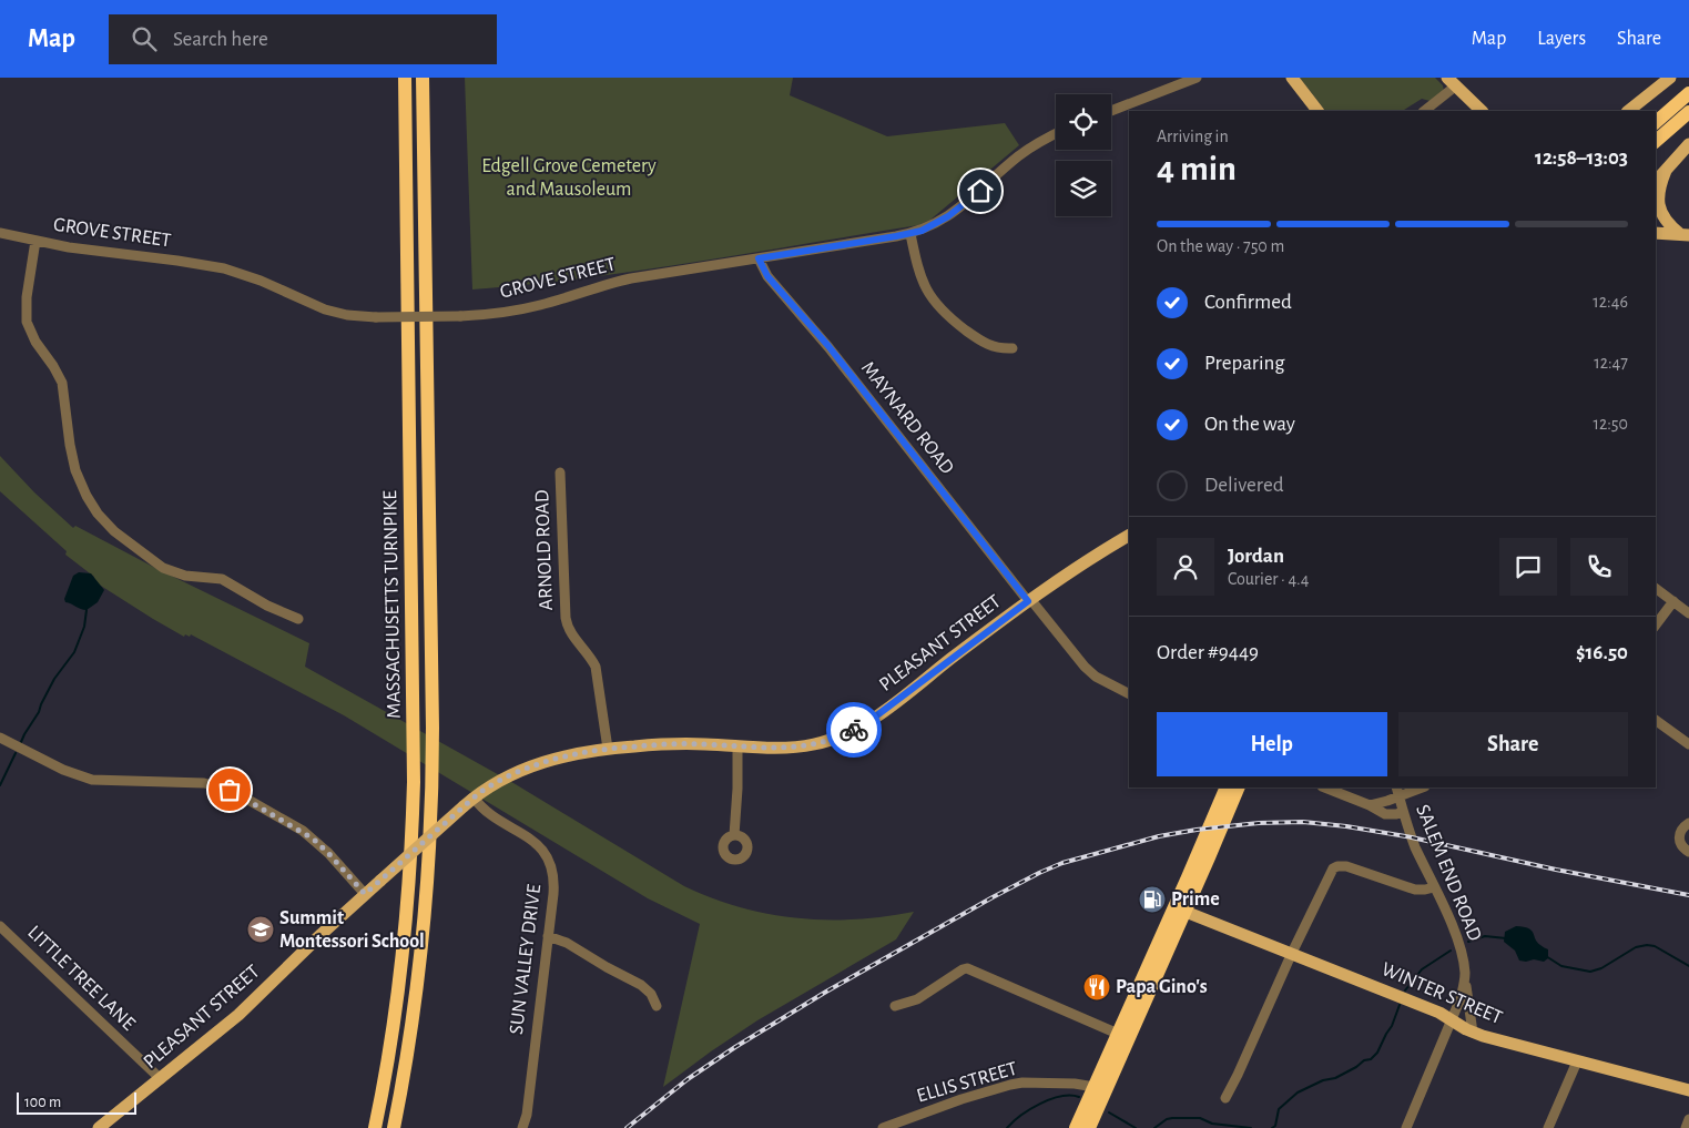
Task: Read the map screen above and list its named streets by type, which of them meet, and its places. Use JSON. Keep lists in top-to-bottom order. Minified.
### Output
{"streets":{"highway":["MASSACHUSETTS TURNPIKE"],"main road":["PLEASANT STREET","WINTER STREET"],"street":["GROVE STREET","MAYNARD ROAD","ARNOLD ROAD","SALEM END ROAD","SUN VALLEY DRIVE","LITTLE TREE LANE","ELLIS STREET"]},"crossings":[["GROVE STREET","MAYNARD ROAD"],["MAYNARD ROAD","PLEASANT STREET"],["ARNOLD ROAD","PLEASANT STREET"],["PLEASANT STREET","SUN VALLEY DRIVE"],["PLEASANT STREET","LITTLE TREE LANE"],["SALEM END ROAD","WINTER STREET"]],"parks":["Edgell Grove Cemetery and Mausoleum"],"places":{"fuel station":["Prime"],"school or university":["Summit Montessori School"],"restaurant":["Papa Gino's"]},"scale_bar":"100 m","page":{"header":"Map","search":"Search here","nav":["Map","Layers","Share"],"heading":["4 min","Arriving in","12:58–13:03"],"panel":["Jordan","Courier · 4.4","Order #9449","$16.50"],"bar":"On the way · 750 m","list":[["Confirmed","12:46"],["Preparing","12:47"],["On the way","12:50"],"Delivered"],"buttons":["Help","Share"],"scale":"100 m"}}
